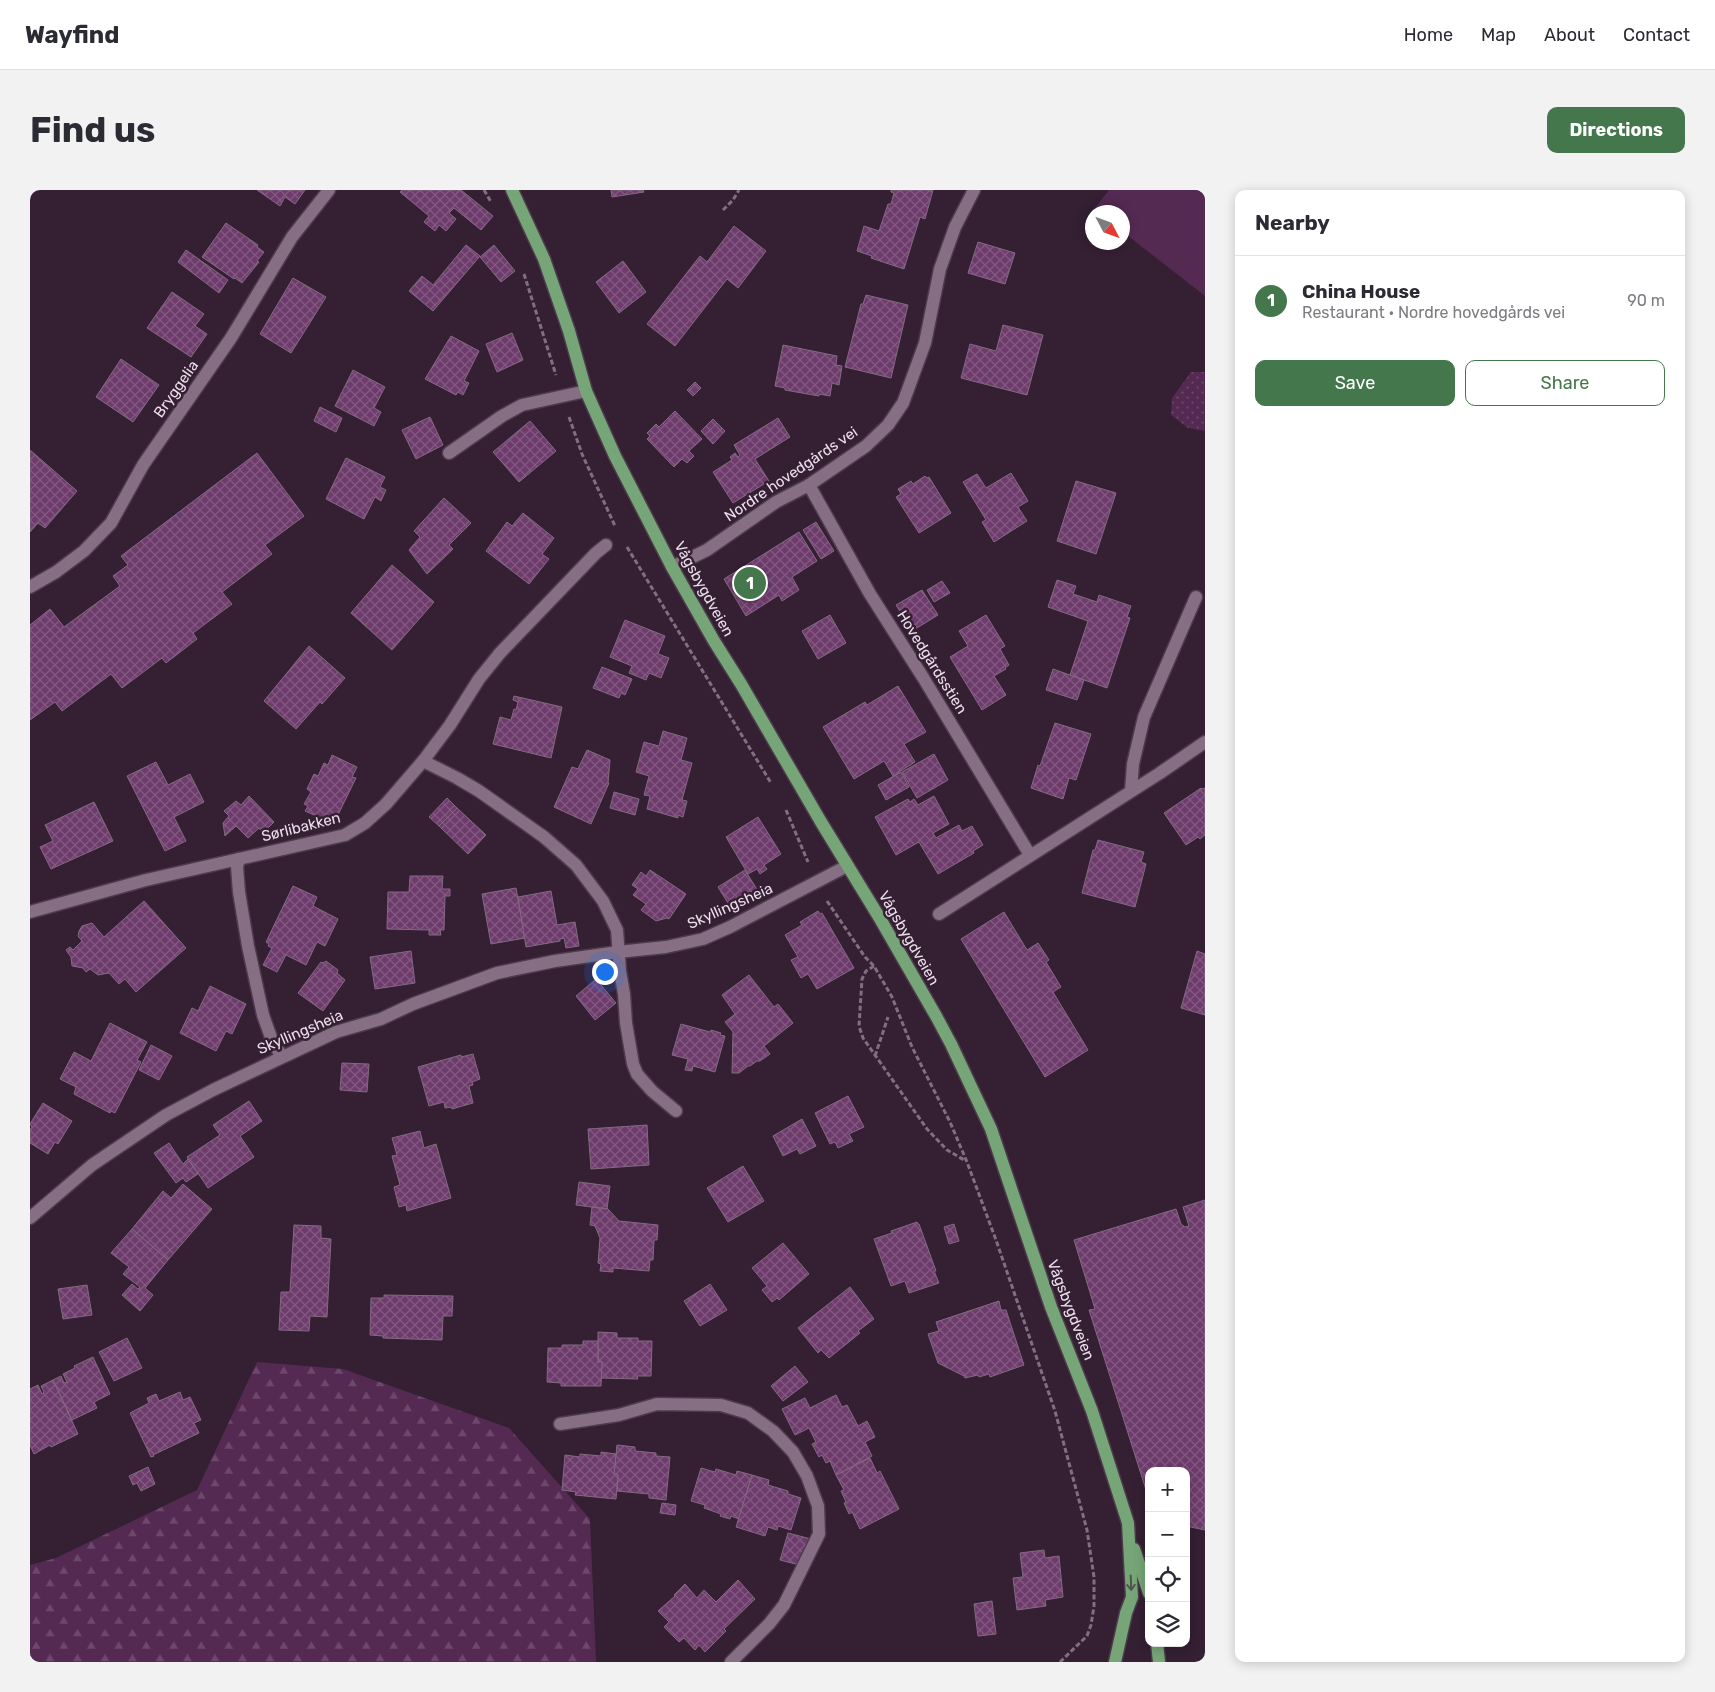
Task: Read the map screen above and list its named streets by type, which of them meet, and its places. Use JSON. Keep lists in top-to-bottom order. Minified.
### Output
{"streets":{"main road":["Vågsbygdveien"],"street":["Bryggelia","Nordre hovedgårds vei","Hovedgårdsstien","Sørlibakken","Skyllingsheia"]},"crossings":[["Nordre hovedgårds vei","Vågsbygdveien"],["Nordre hovedgårds vei","Hovedgårdsstien"],["Vågsbygdveien","Skyllingsheia"]],"north":"bottom right","page":{"header":"Wayfind","nav":["Home","Map","About","Contact"],"buttons":["Directions",["Save","Share"]],"title":"Find us","heading":"Nearby","list":[{"mark":"1","name":"China House","note":"Restaurant · Nordre hovedgårds vei","value":"90 m"}],"pins":"1","map_buttons":["+","−"]}}
